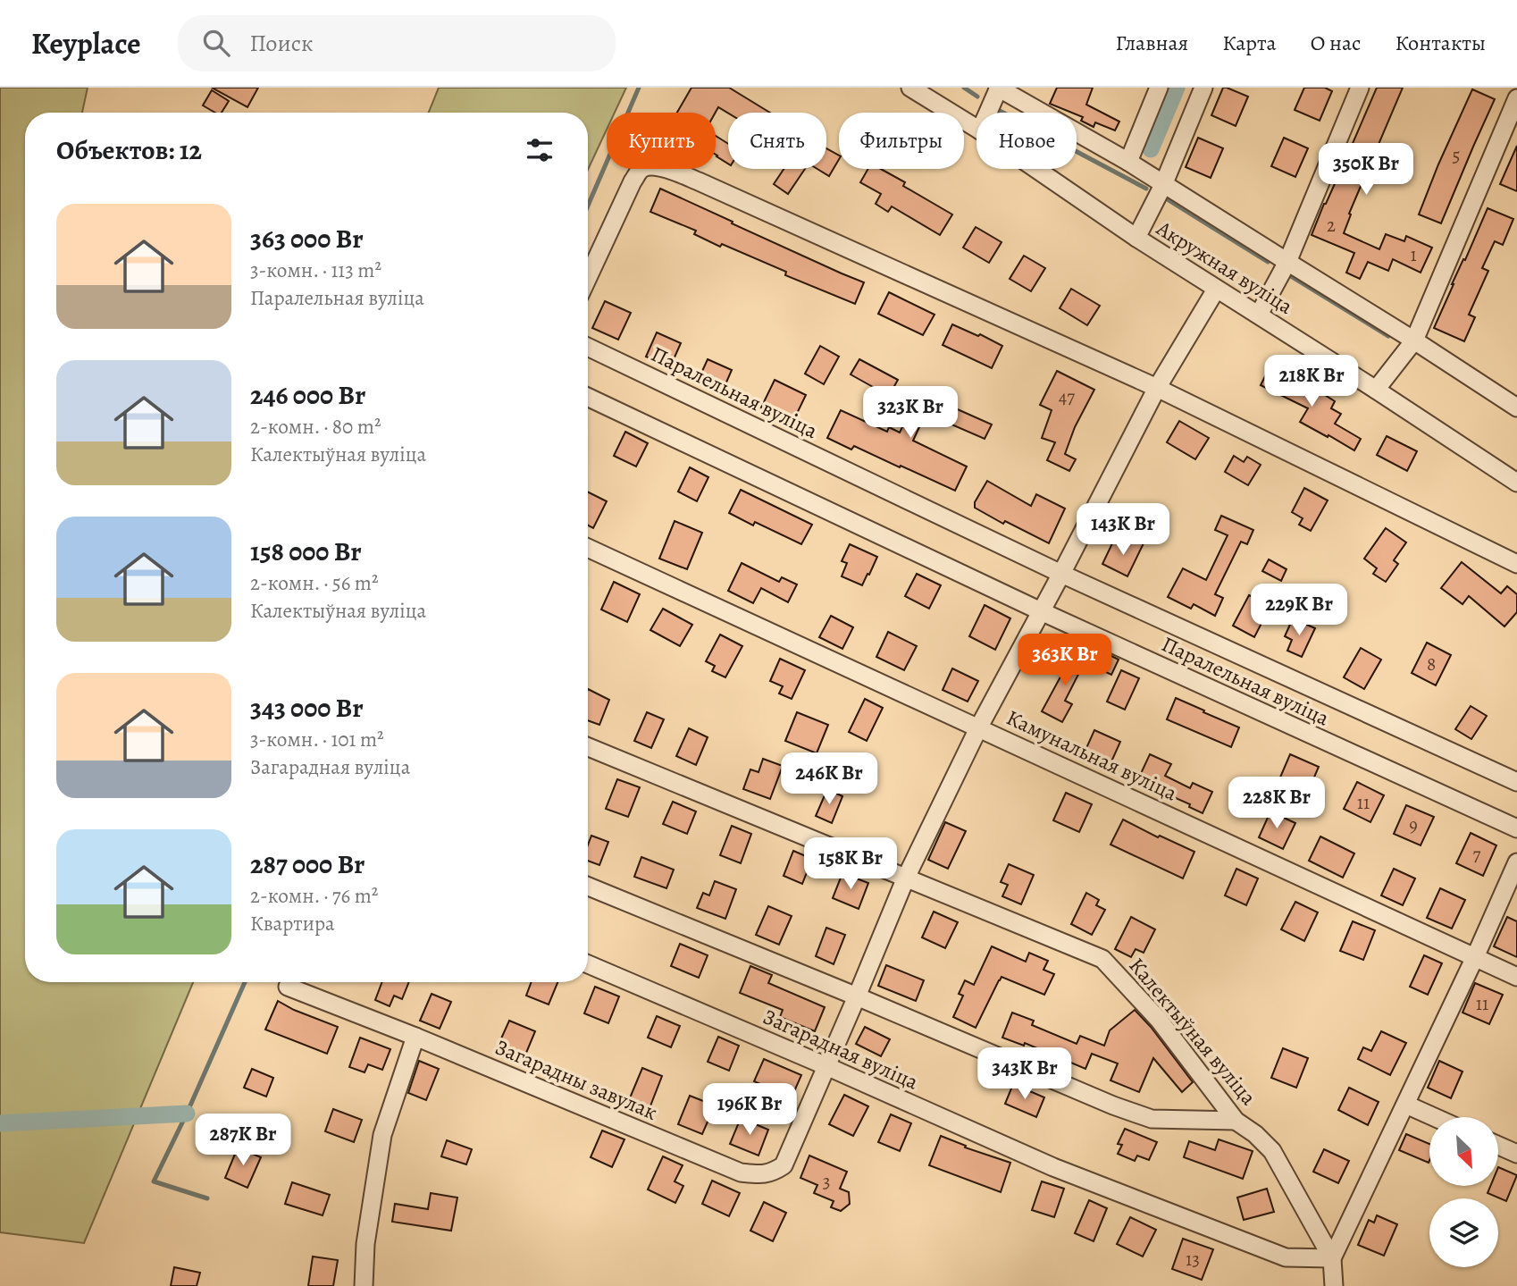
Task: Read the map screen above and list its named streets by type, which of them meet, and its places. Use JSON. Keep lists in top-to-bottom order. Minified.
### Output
{"streets":{"street":["Акружная вуліца","Паралельная вуліца","Камунальная вуліца","Калектыўная вуліца","Загарадная вуліца","Загарадны завулак"]},"crossings":[["Акружная вуліца","Загарадны завулак"],["Паралельная вуліца","Загарадны завулак"],["Камунальная вуліца","Загарадны завулак"],["Калектыўная вуліца","Загарадная вуліца"],["Калектыўная вуліца","Загарадны завулак"],["Загарадная вуліца","Загарадны завулак"]],"house_numbers":["5","2","1","47","8","11","9","7","11","3","13"],"north":"bottom right","page":{"header":"Keyplace","search":"Поиск","nav":["Главная","Карта","О нас","Контакты"],"chip":["Купить","Снять","Фильтры","Новое"],"heading":"Объектов: 12","price":["350K Br","218K Br","323K Br","143K Br","229K Br","363K Br","246K Br","228K Br","158K Br","343K Br","196K Br","287K Br"],"list":[{"name":"363 000 Br","note":"3-комн. · 113 m² · Паралельная вуліца"},{"name":"246 000 Br","note":"2-комн. · 80 m² · Калектыўная вуліца"},{"name":"158 000 Br","note":"2-комн. · 56 m² · Калектыўная вуліца"},{"name":"343 000 Br","note":"3-комн. · 101 m² · Загарадная вуліца"},{"name":"287 000 Br","note":"2-комн. · 76 m² · Квартира"}]}}
